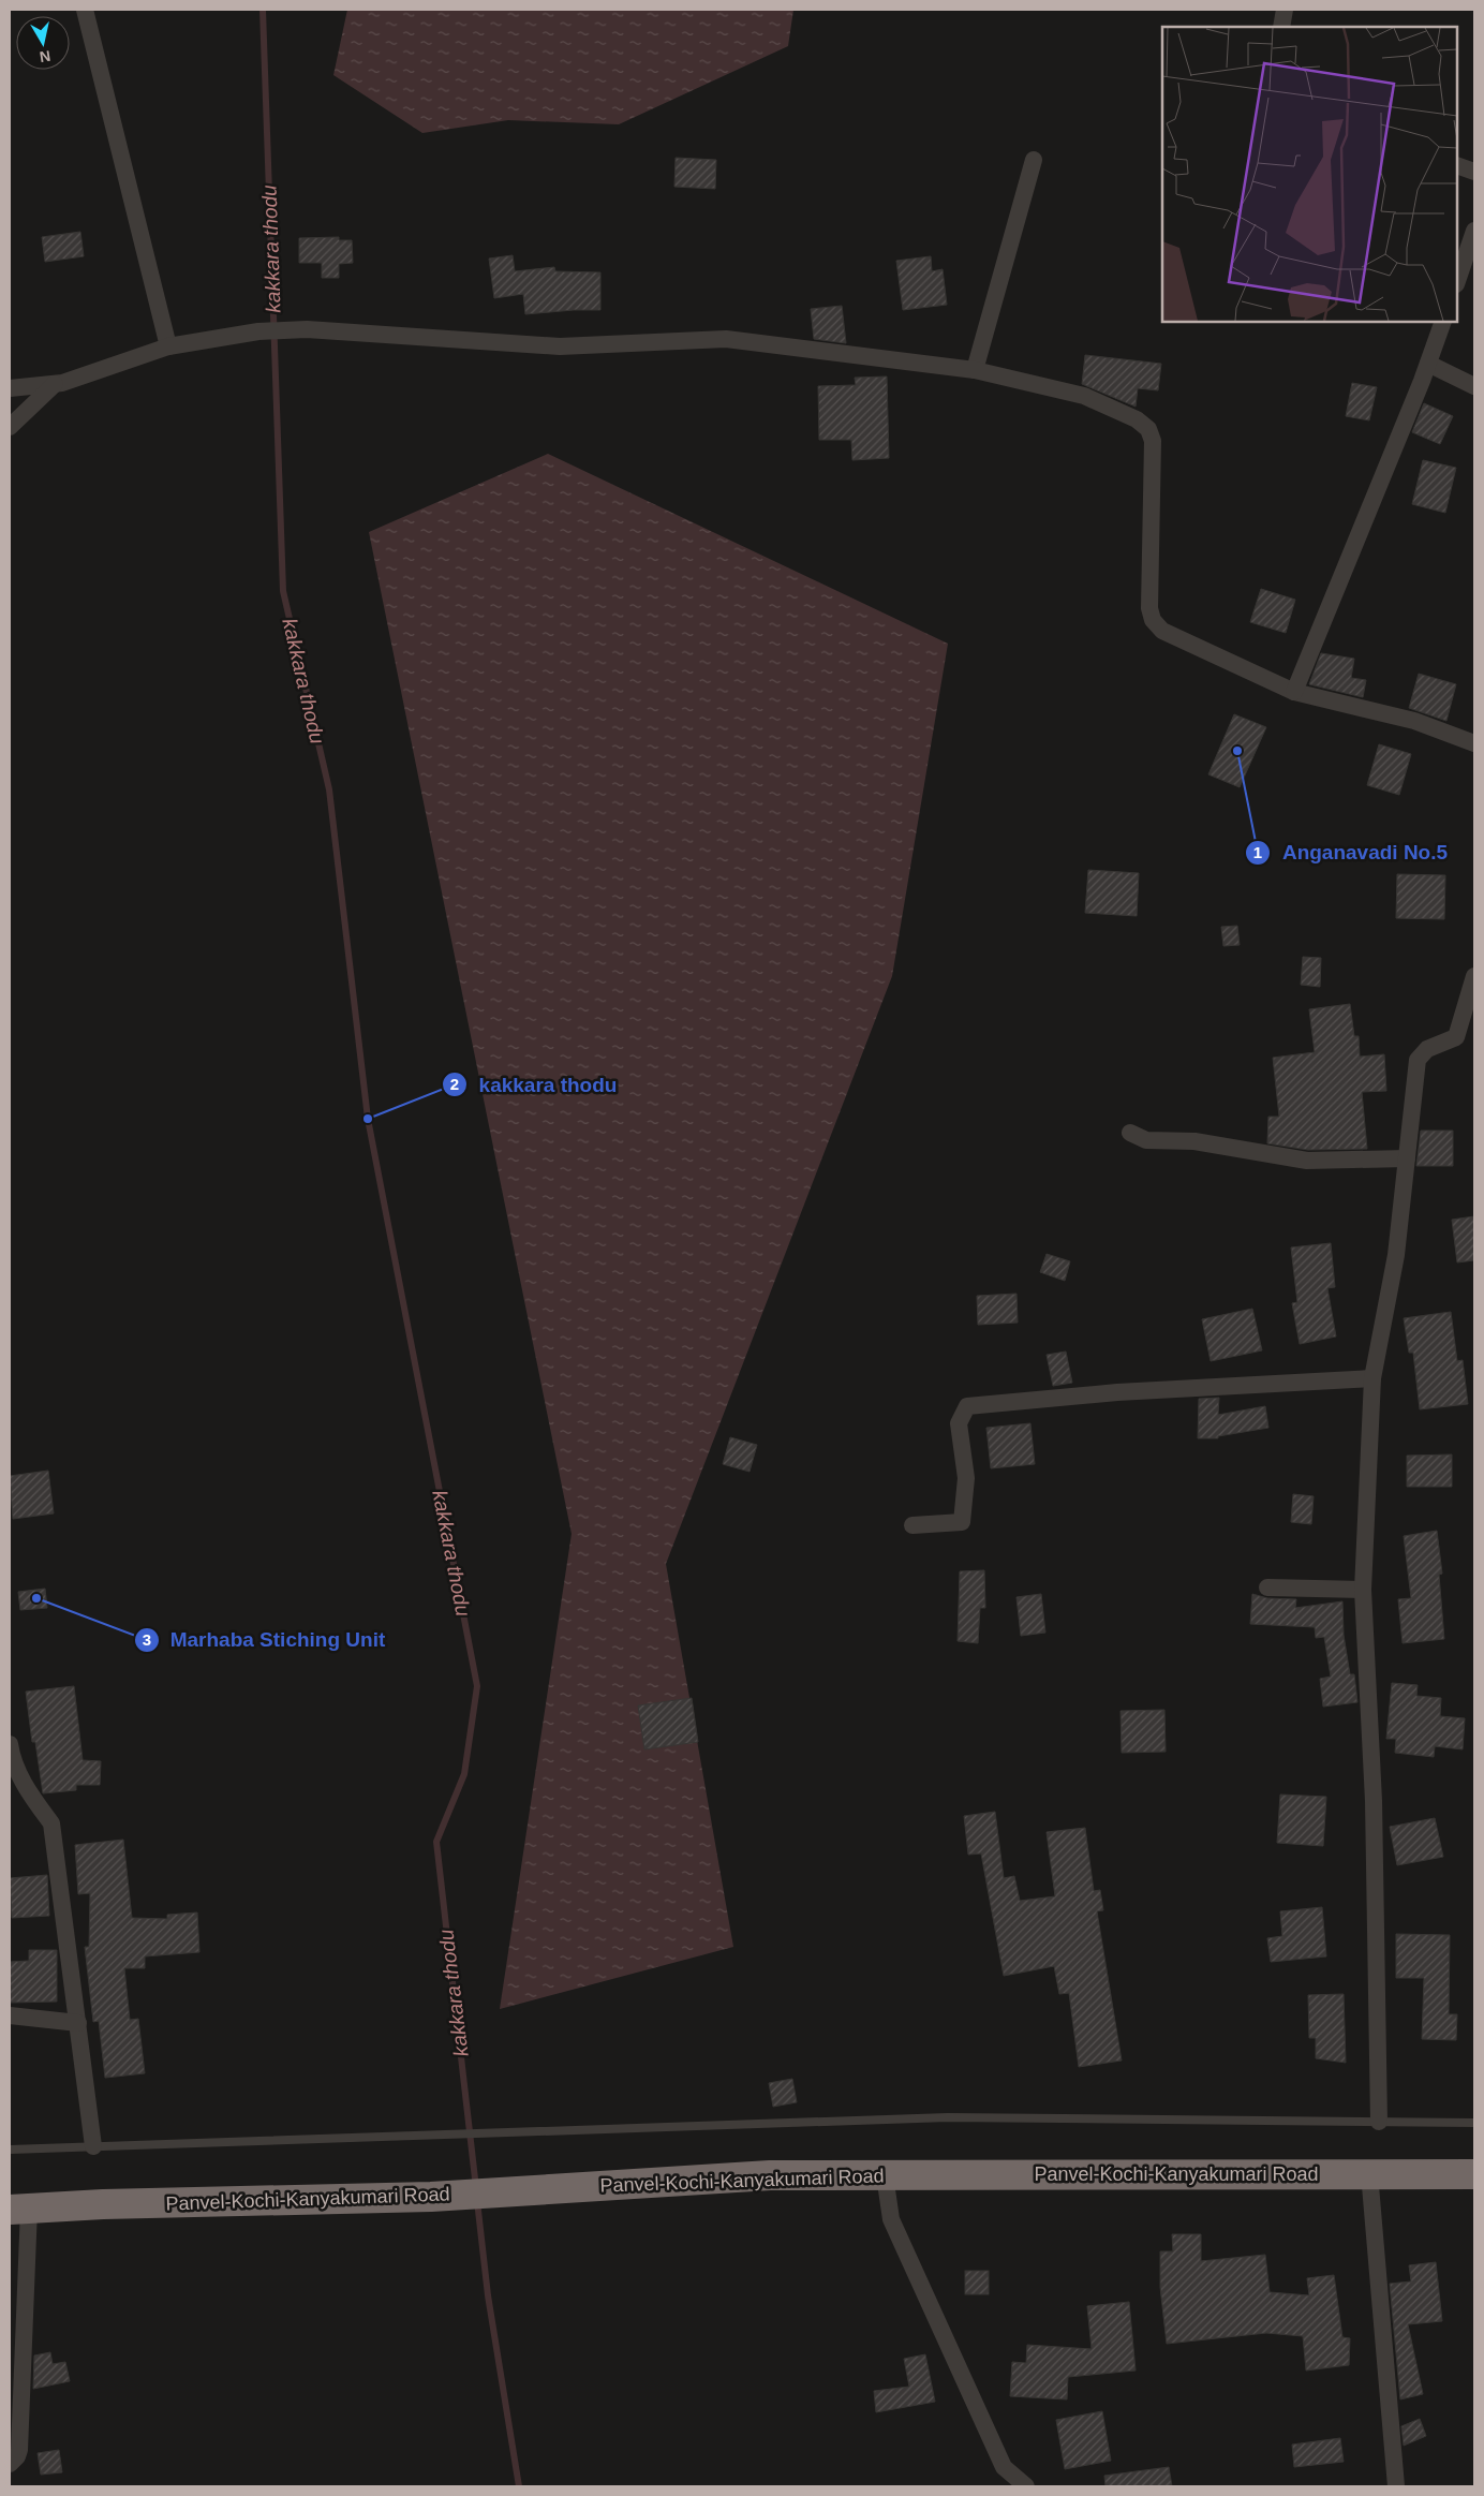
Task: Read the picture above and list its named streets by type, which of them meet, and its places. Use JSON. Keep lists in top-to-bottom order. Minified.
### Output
{"streets":{"highway":["Panvel-Kochi-Kanyakumari Road"]},"water":["kakkara thodu"],"places":["Anganavadi No.5","kakkara thodu","Marhaba Stiching Unit"],"north":"bottom"}
